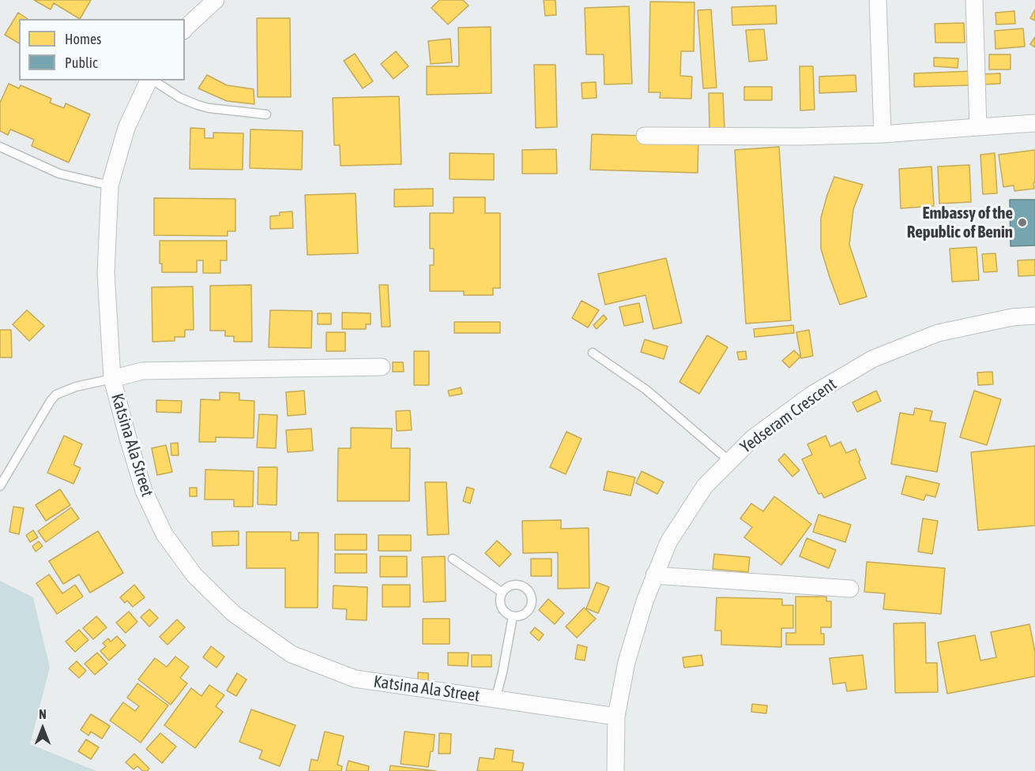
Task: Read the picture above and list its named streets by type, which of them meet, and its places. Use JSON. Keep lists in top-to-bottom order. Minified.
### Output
{"streets":{"street":["Yedseram Crescent","Katsina Ala Street"]},"crossings":[["Yedseram Crescent","Katsina Ala Street"]],"places":["Embassy of the Republic of Benin"],"legend":["Homes","Public"],"north":"top"}
